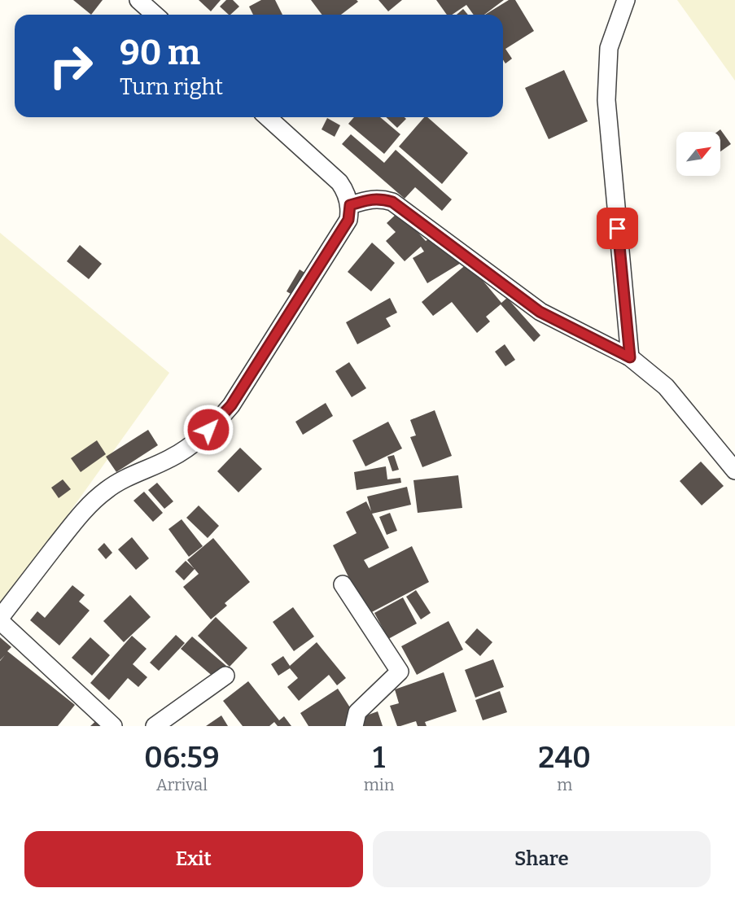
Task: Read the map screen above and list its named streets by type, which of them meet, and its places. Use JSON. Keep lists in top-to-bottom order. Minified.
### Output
{"north":"top right","page":{"turn":["90 m","Turn right"],"eta":["06:59","Arrival","1","min","240","m"],"buttons":["Exit","Share"]}}
